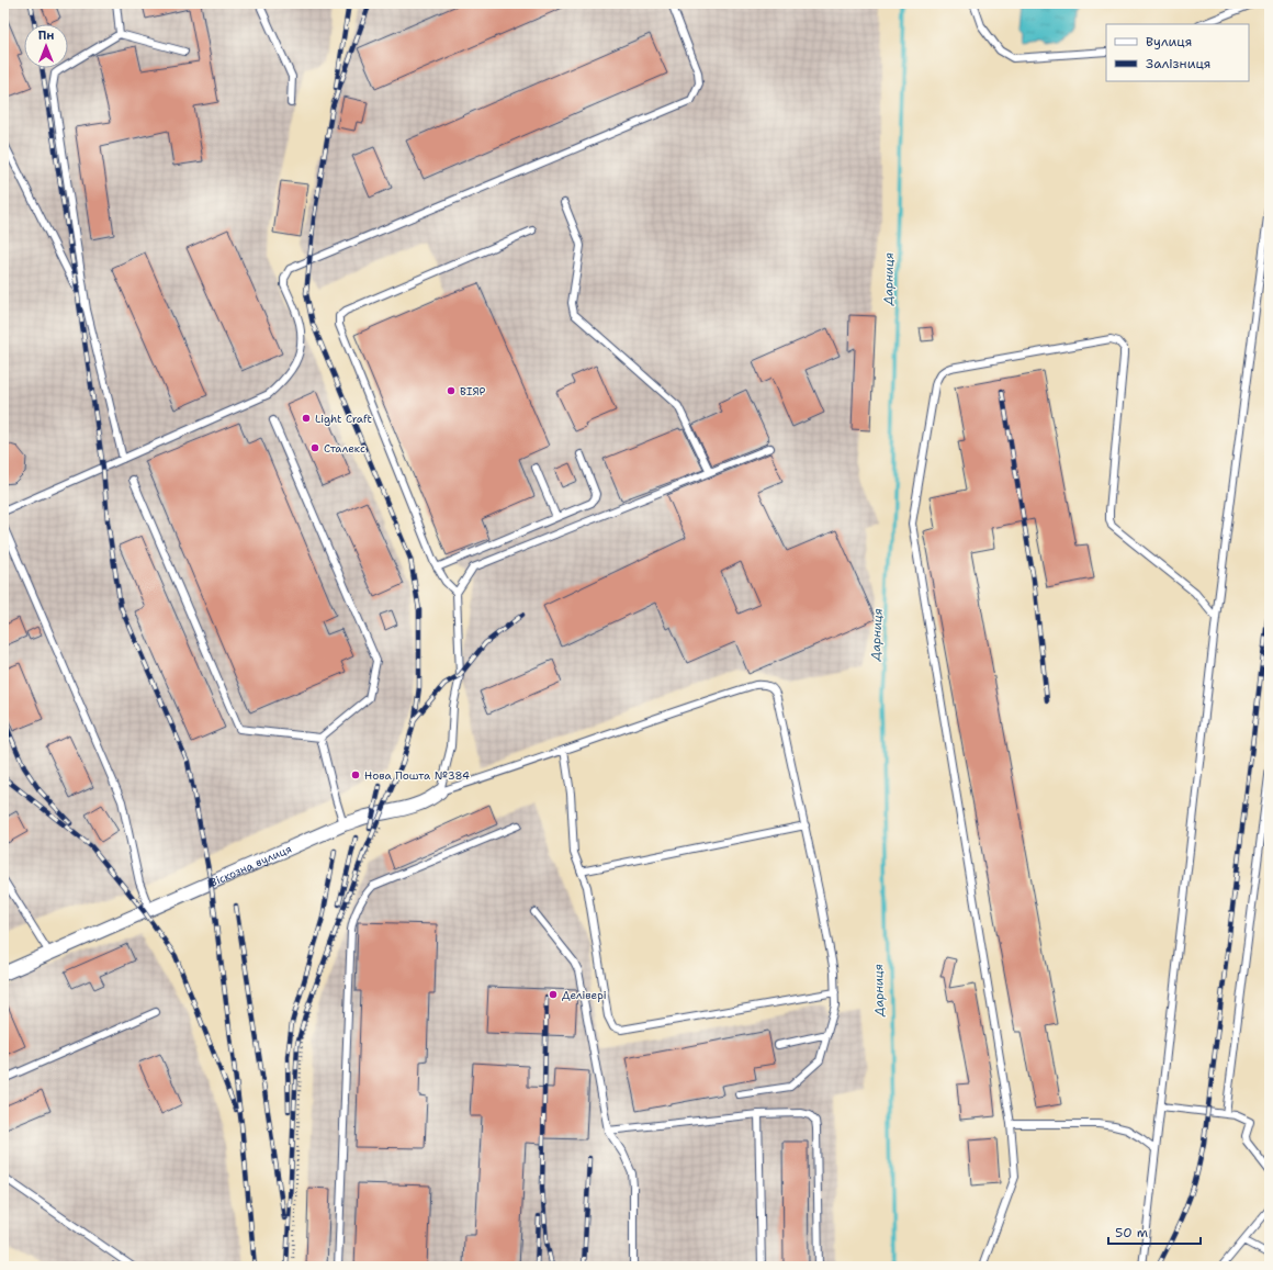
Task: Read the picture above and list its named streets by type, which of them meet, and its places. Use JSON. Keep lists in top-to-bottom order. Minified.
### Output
{"streets":{"street":["Віскозна вулиця"]},"water":["Дарниця"],"places":["ВІЯР","Light Craft","Сталекс","Нова Пошта №384","Делівері"],"legend":["Вулиця","Залізниця"],"scale_bar":"50 m","north":"top"}
